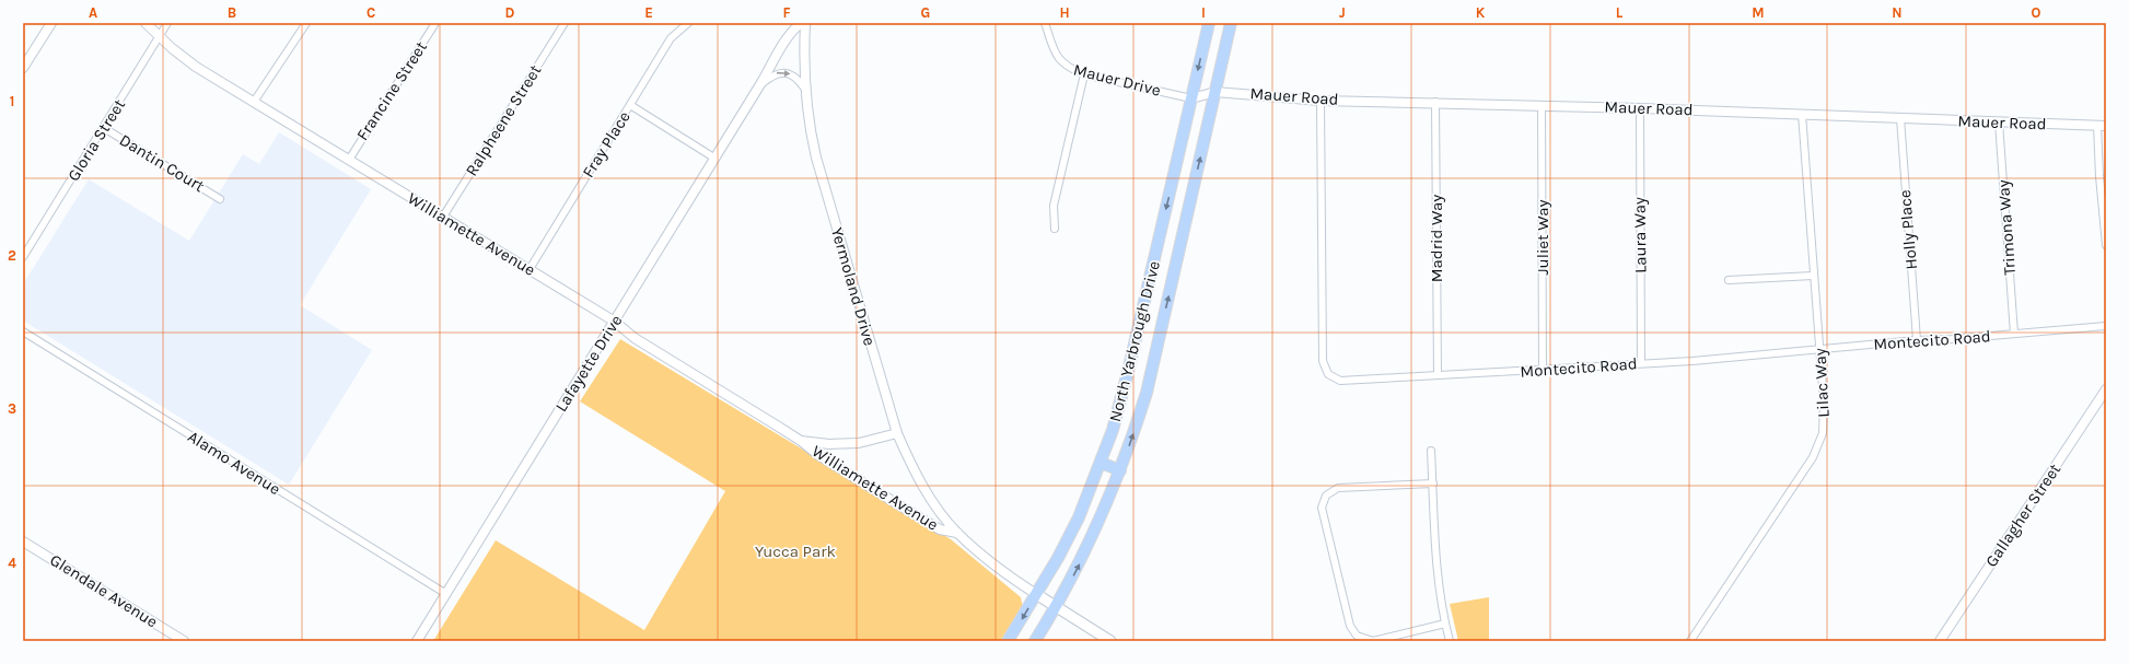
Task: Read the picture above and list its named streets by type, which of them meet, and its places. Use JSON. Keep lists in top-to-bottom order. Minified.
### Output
{"streets":{"main road":["North Yarbrough Drive"],"street":["Mauer Drive","Francine Street","Mauer Road","Ralpheene Street","Gloria Street","Fray Place","Dantin Court","Trimona Way","Holly Place","Williamette Avenue","Laura Way","Juliet Way","Madrid Way","Yermoland Drive","Montecito Road","Lafayette Drive","Lilac Way","Alamo Avenue","Gallagher Street","Glendale Avenue"]},"crossings":[["Mauer Drive","Mauer Road"],["Mauer Drive","North Yarbrough Drive"],["Francine Street","Williamette Avenue"],["Mauer Road","Trimona Way"],["Mauer Road","Holly Place"],["Mauer Road","Laura Way"],["Mauer Road","Juliet Way"],["Mauer Road","Madrid Way"],["Mauer Road","Montecito Road"],["Mauer Road","North Yarbrough Drive"],["Mauer Road","Lilac Way"],["Ralpheene Street","Williamette Avenue"],["Gloria Street","Dantin Court"],["Gloria Street","Williamette Avenue"],["Fray Place","Williamette Avenue"],["Trimona Way","Montecito Road"],["Holly Place","Montecito Road"],["Williamette Avenue","Yermoland Drive"],["Williamette Avenue","North Yarbrough Drive"],["Williamette Avenue","Lafayette Drive"],["Laura Way","Montecito Road"],["Juliet Way","Montecito Road"],["Madrid Way","Montecito Road"],["Yermoland Drive","Lafayette Drive"],["Montecito Road","Lilac Way"],["Lafayette Drive","Alamo Avenue"]],"parks":["Yucca Park"],"grid":{"columns":["A","B","C","D","E","F","G","H","I","J","K","L","M","N","O"],"rows":["1","2","3","4"]}}
